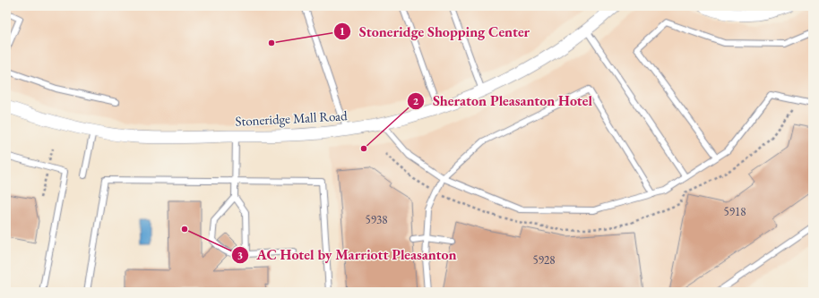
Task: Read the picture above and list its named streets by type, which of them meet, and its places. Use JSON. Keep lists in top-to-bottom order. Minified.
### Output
{"streets":{"street":["Stoneridge Mall Road"]},"places":["Stoneridge Shopping Center","Sheraton Pleasanton Hotel","AC Hotel by Marriott Pleasanton"],"house_numbers":["5918","5938","5928"]}
